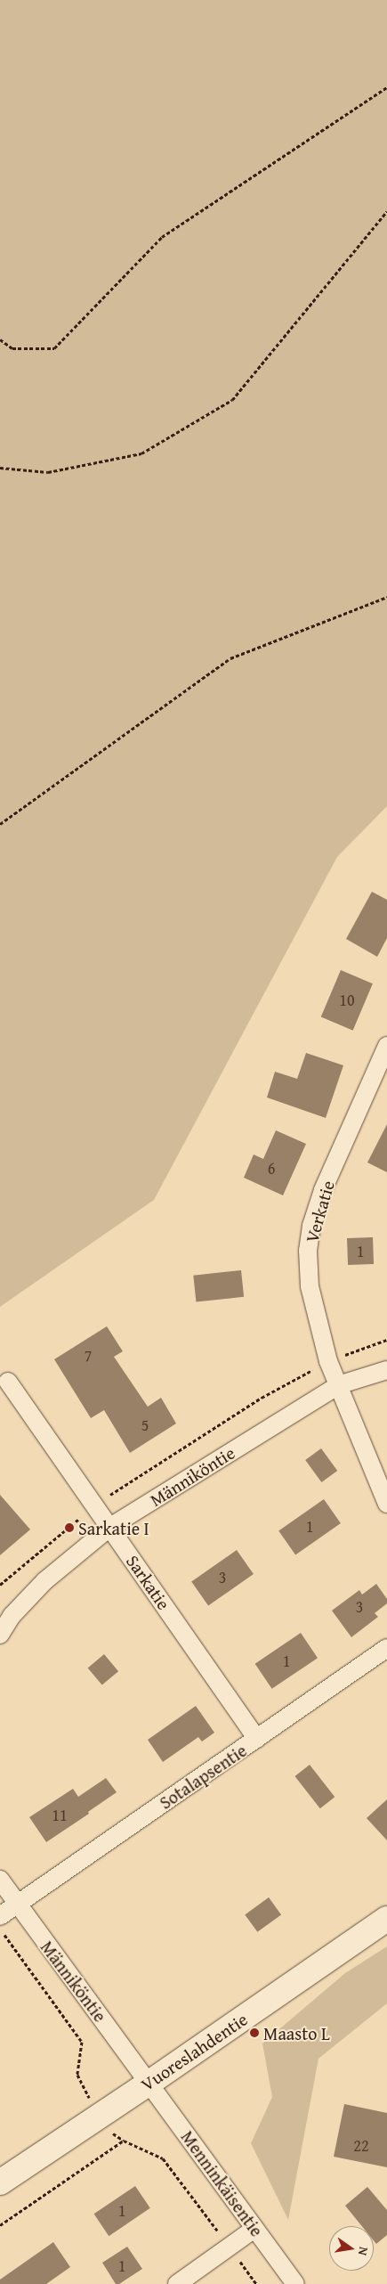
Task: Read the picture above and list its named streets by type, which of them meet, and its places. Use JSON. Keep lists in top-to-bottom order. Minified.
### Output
{"streets":{"street":["Verkatie","Männiköntie","Sarkatie","Sotalapsentie","Vuoreslahdentie","Menninkäisentie"]},"crossings":[["Verkatie","Männiköntie"],["Männiköntie","Sarkatie"],["Männiköntie","Sotalapsentie"],["Männiköntie","Vuoreslahdentie"],["Männiköntie","Menninkäisentie"],["Sarkatie","Sotalapsentie"],["Vuoreslahdentie","Menninkäisentie"]],"places":["Sarkatie I","Maasto L"],"house_numbers":["10","6","1","7","5","1","3","3","1","11","22","1","1"],"north":"right"}
